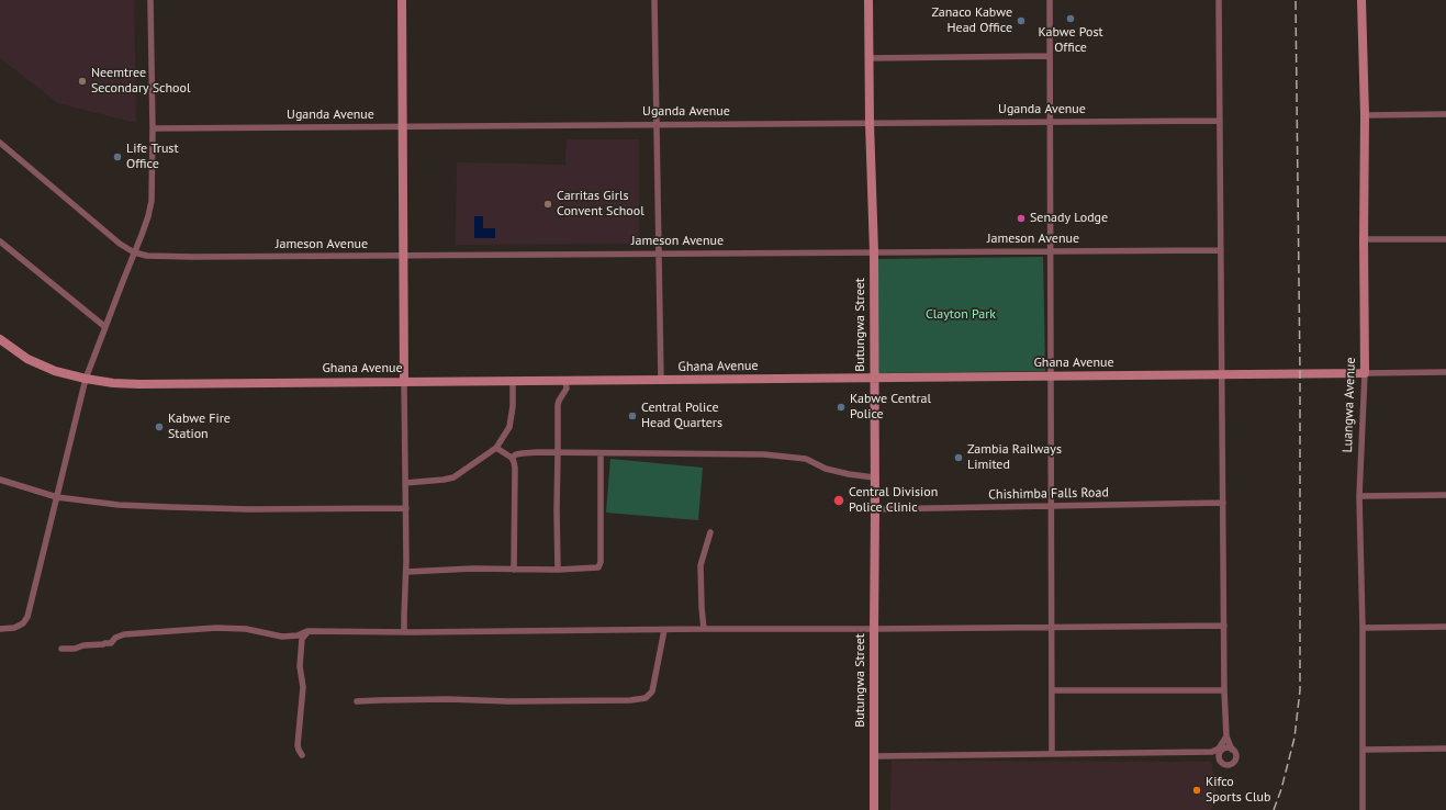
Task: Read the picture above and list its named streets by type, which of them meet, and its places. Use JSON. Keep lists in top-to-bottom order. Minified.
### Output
{"streets":{"main road":["Butungwa Street","Ghana Avenue","Luangwa Avenue"],"street":["Uganda Avenue","Jameson Avenue","Chishimba Falls Road"]},"crossings":[["Uganda Avenue","Butungwa Street"],["Jameson Avenue","Butungwa Street"],["Butungwa Street","Ghana Avenue"],["Butungwa Street","Chishimba Falls Road"],["Ghana Avenue","Luangwa Avenue"]],"parks":["Clayton Park"],"places":["Kabwe Post Office","Zanaco Kabwe Head Office","Neemtree Secondary School","Life Trust Office","Carritas Girls Convent School","Senady Lodge","Kabwe Central Police","Central Police Head Quarters","Kabwe Fire Station","Zambia Railways Limited","Central Division Police Clinic","Kifco Sports Club"]}
